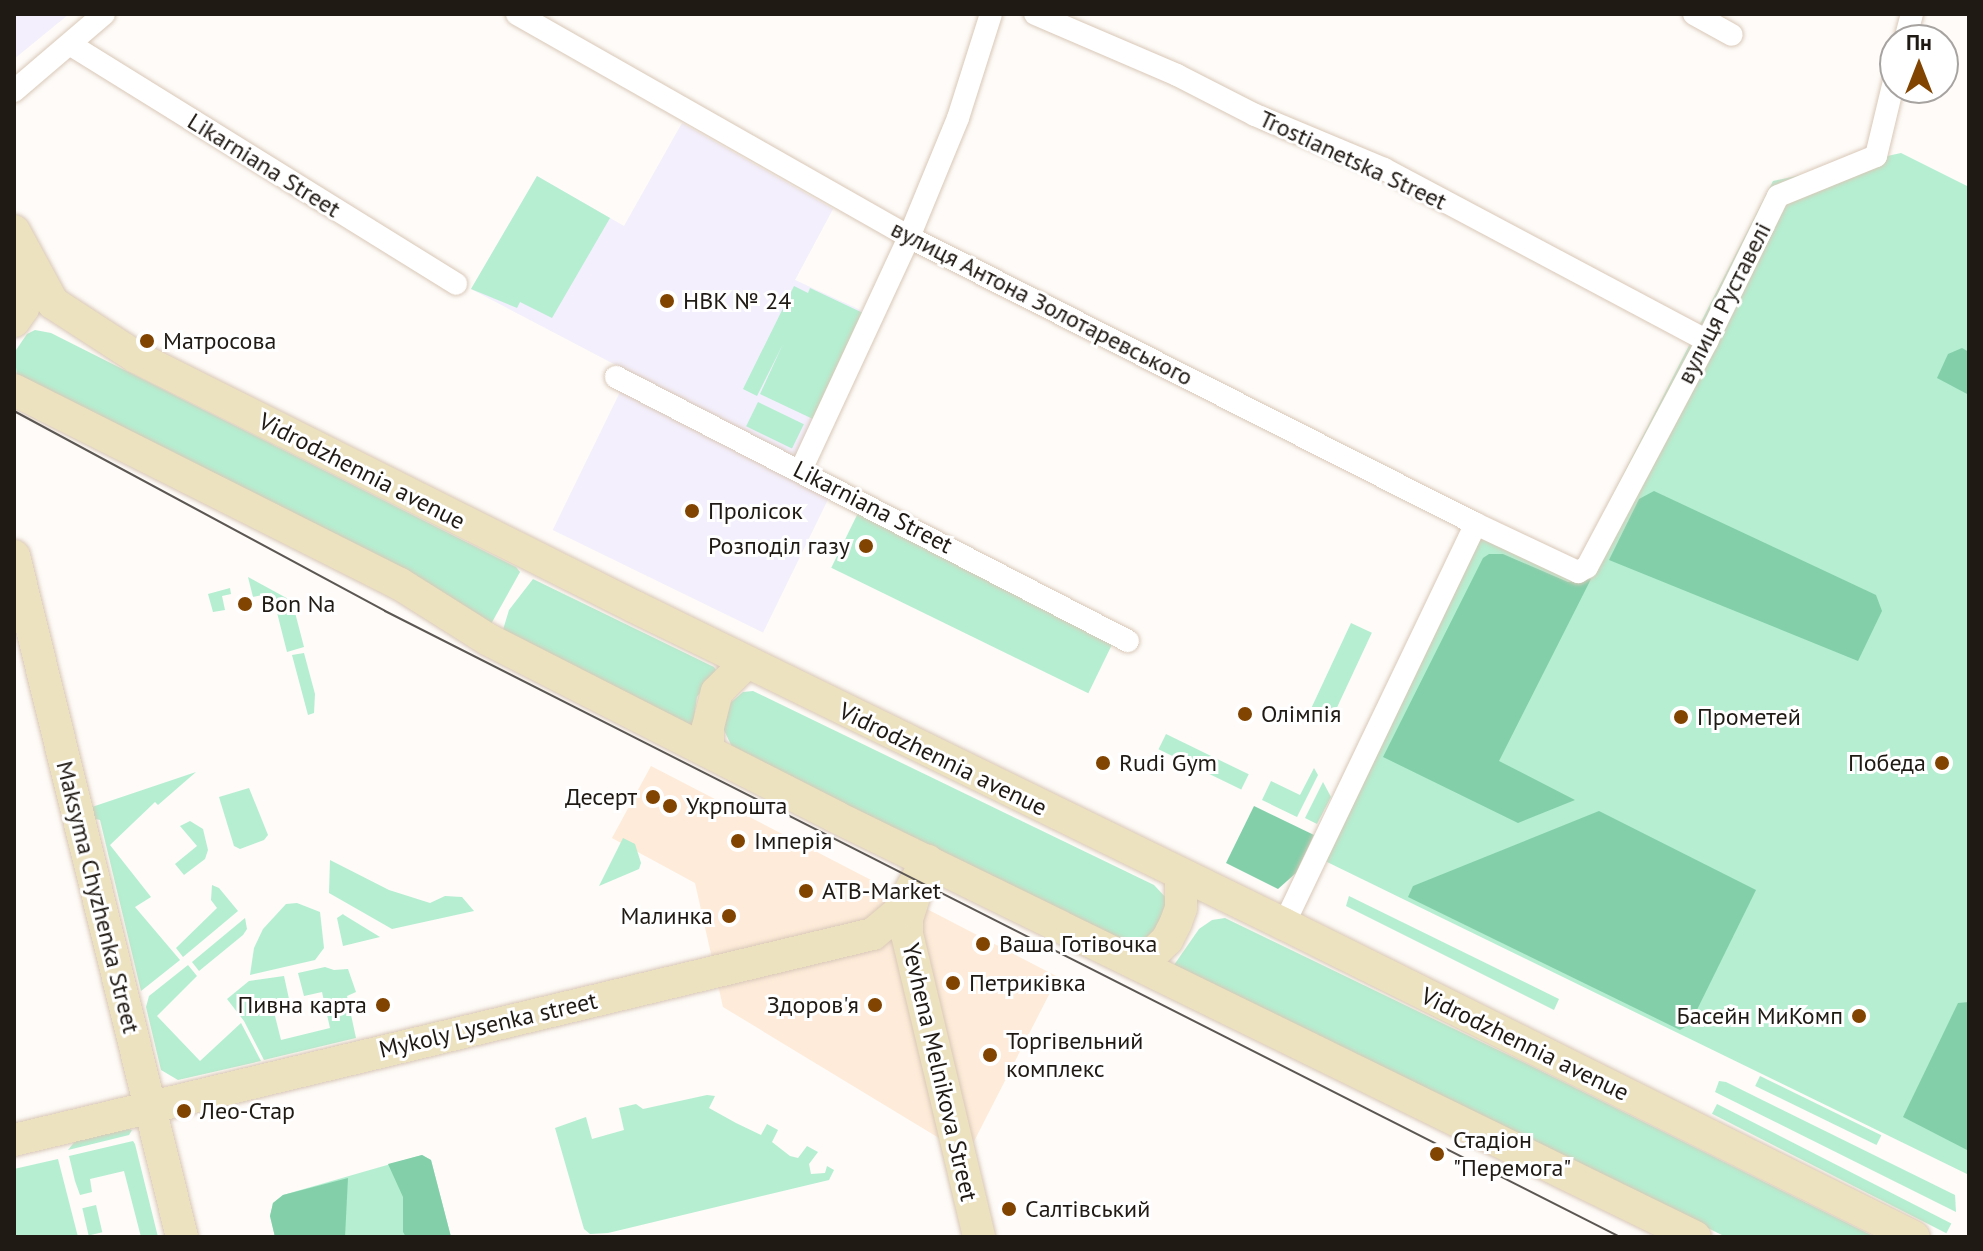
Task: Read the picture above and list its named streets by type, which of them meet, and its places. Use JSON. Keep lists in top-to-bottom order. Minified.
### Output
{"streets":{"main road":["Vidrodzhennia avenue","Maksyma Chyzhenka Street","Mykoly Lysenka street","Yevhena Melnikova Street"],"street":["Trostianetska Street","Likarniana Street","вулиця Антона Золотаревського","вулиця Руставелі"]},"crossings":[["Trostianetska Street","вулиця Руставелі"],["вулиця Антона Золотаревського","вулиця Руставелі"],["Maksyma Chyzhenka Street","Mykoly Lysenka street"]],"places":["НВК № 24","Матросова","Пролісок","Розподіл газу","Bon Na","Олімпія","Прометей","Rudi Gym","Победа","Десерт","Укрпошта","Імперія","ATB-Market","Малинка","Ваша Готівочка","Петриківка","Пивна карта","Здоров'я","Басейн МиКомп","Торгівельний комплекс","Лео-Стар","Стадіон \"Перемога\"","Салтівський"],"north":"top"}
